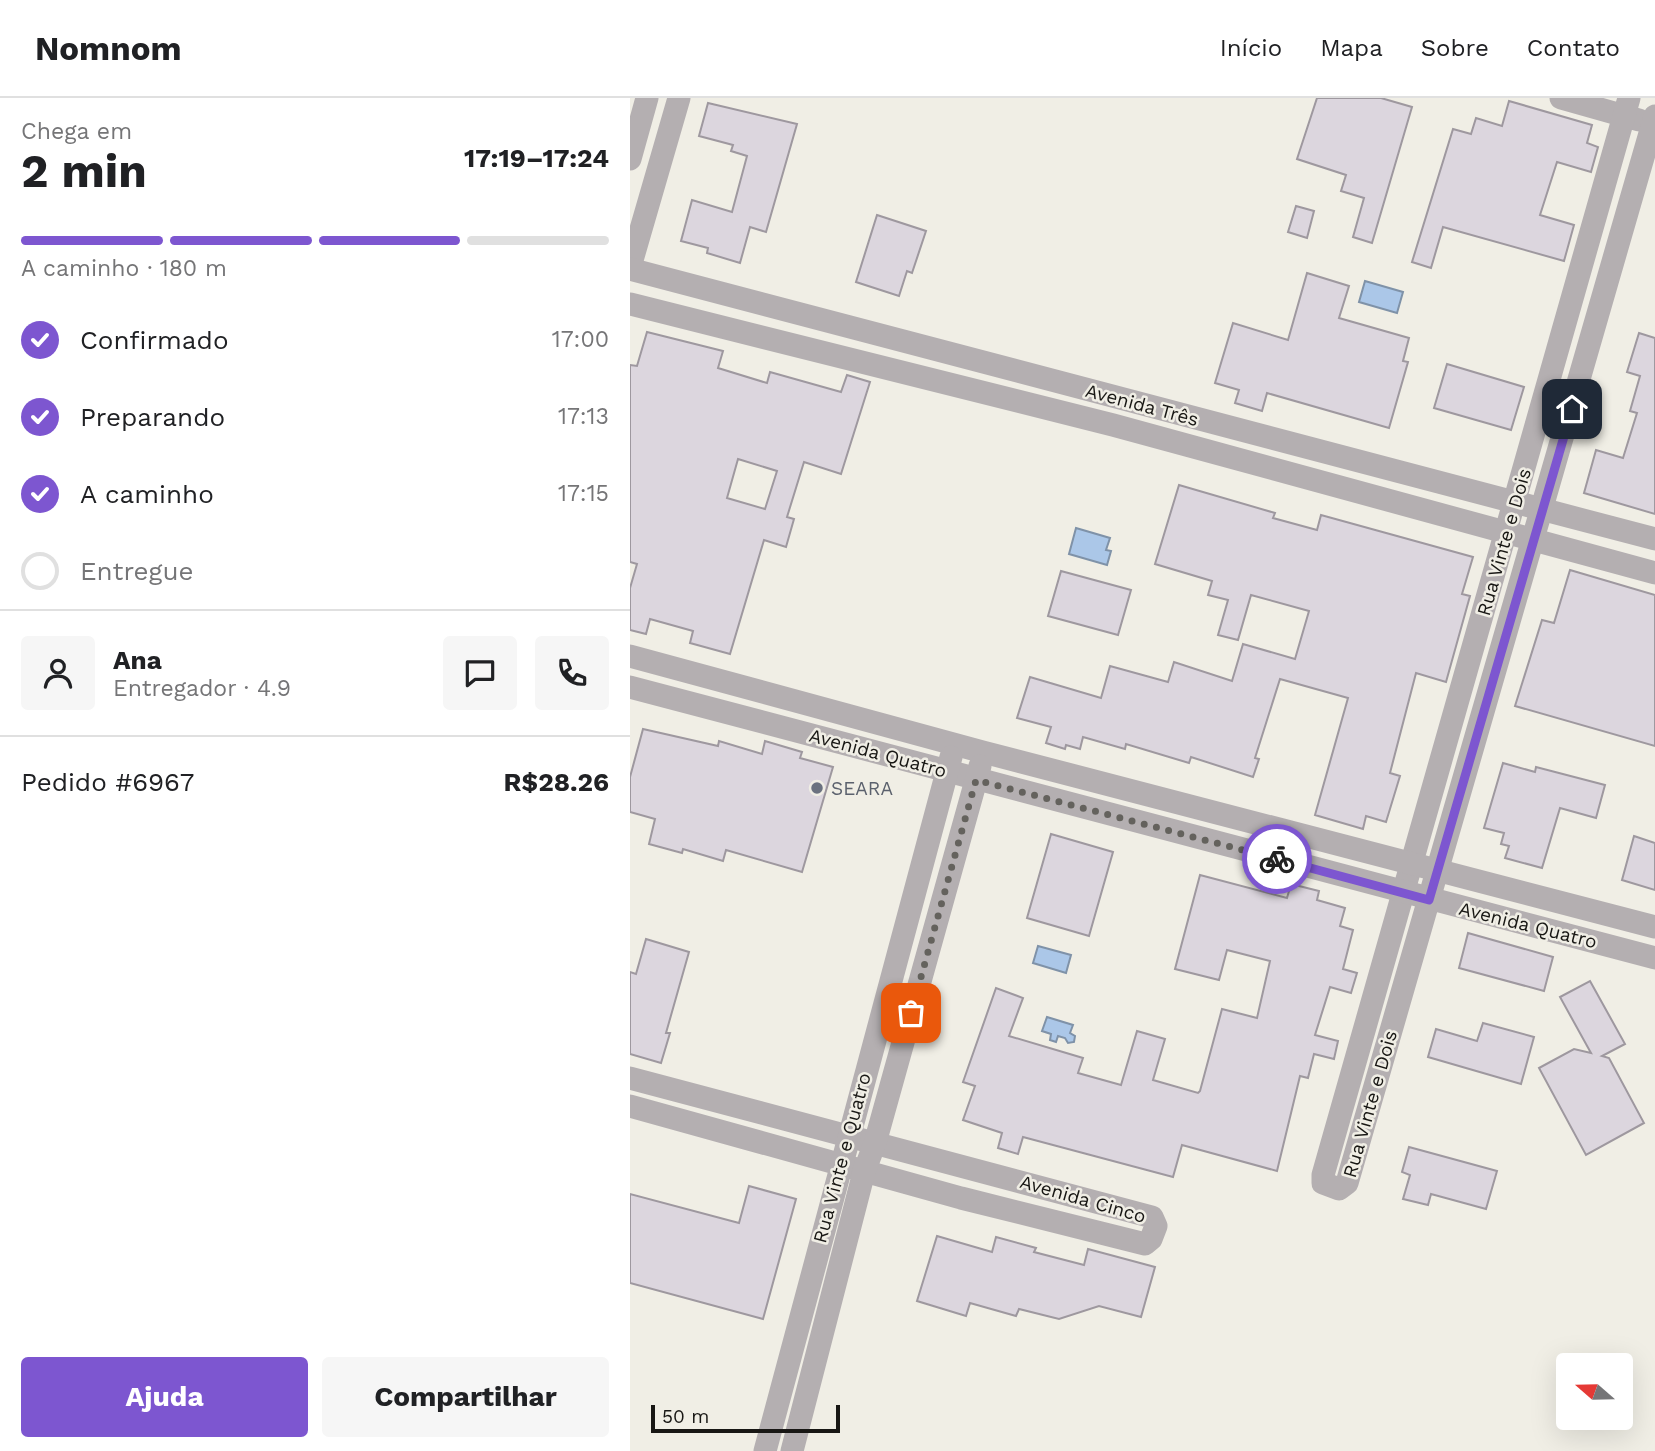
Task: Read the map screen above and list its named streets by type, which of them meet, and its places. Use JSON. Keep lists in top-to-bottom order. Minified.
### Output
{"streets":{"street":["Avenida Três","Rua Vinte e Dois","Avenida Quatro","Rua Vinte e Quatro","Avenida Cinco"]},"crossings":[["Avenida Três","Rua Vinte e Dois"],["Rua Vinte e Dois","Avenida Quatro"],["Avenida Quatro","Rua Vinte e Quatro"],["Rua Vinte e Quatro","Avenida Cinco"]],"places":["SEARA"],"scale_bar":"50 m","north":"left","page":{"header":"Nomnom","nav":["Início","Mapa","Sobre","Contato"],"heading":["2 min","Chega em","17:19–17:24"],"panel":["Ana","Entregador · 4.9","Pedido #6967","R$28.26"],"bar":"A caminho · 180 m","list":[["Confirmado","17:00"],["Preparando","17:13"],["A caminho","17:15"],"Entregue"],"buttons":["Ajuda","Compartilhar"],"scale":"50 m"}}
